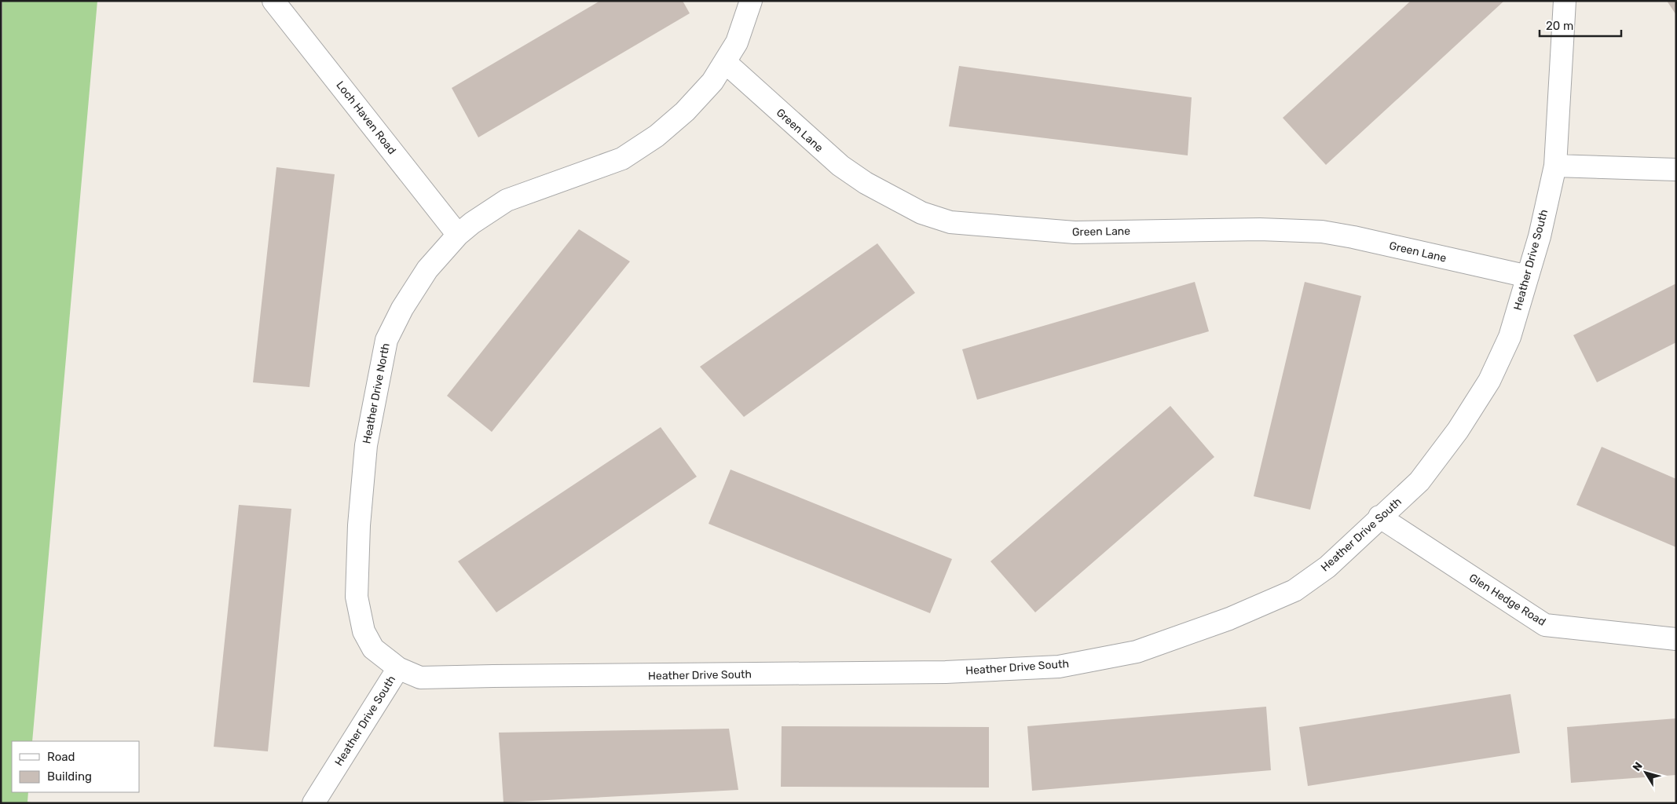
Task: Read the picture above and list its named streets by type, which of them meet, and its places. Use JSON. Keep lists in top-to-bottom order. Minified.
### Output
{"streets":{"street":["Loch Haven Road","Green Lane","Heather Drive South","Heather Drive North","Glen Hedge Road"]},"crossings":[["Loch Haven Road","Heather Drive North"],["Green Lane","Heather Drive South"],["Green Lane","Heather Drive North"],["Heather Drive South","Heather Drive North"],["Heather Drive South","Glen Hedge Road"]],"legend":["Road","Building"],"scale_bar":"20 m","north":"top left"}
